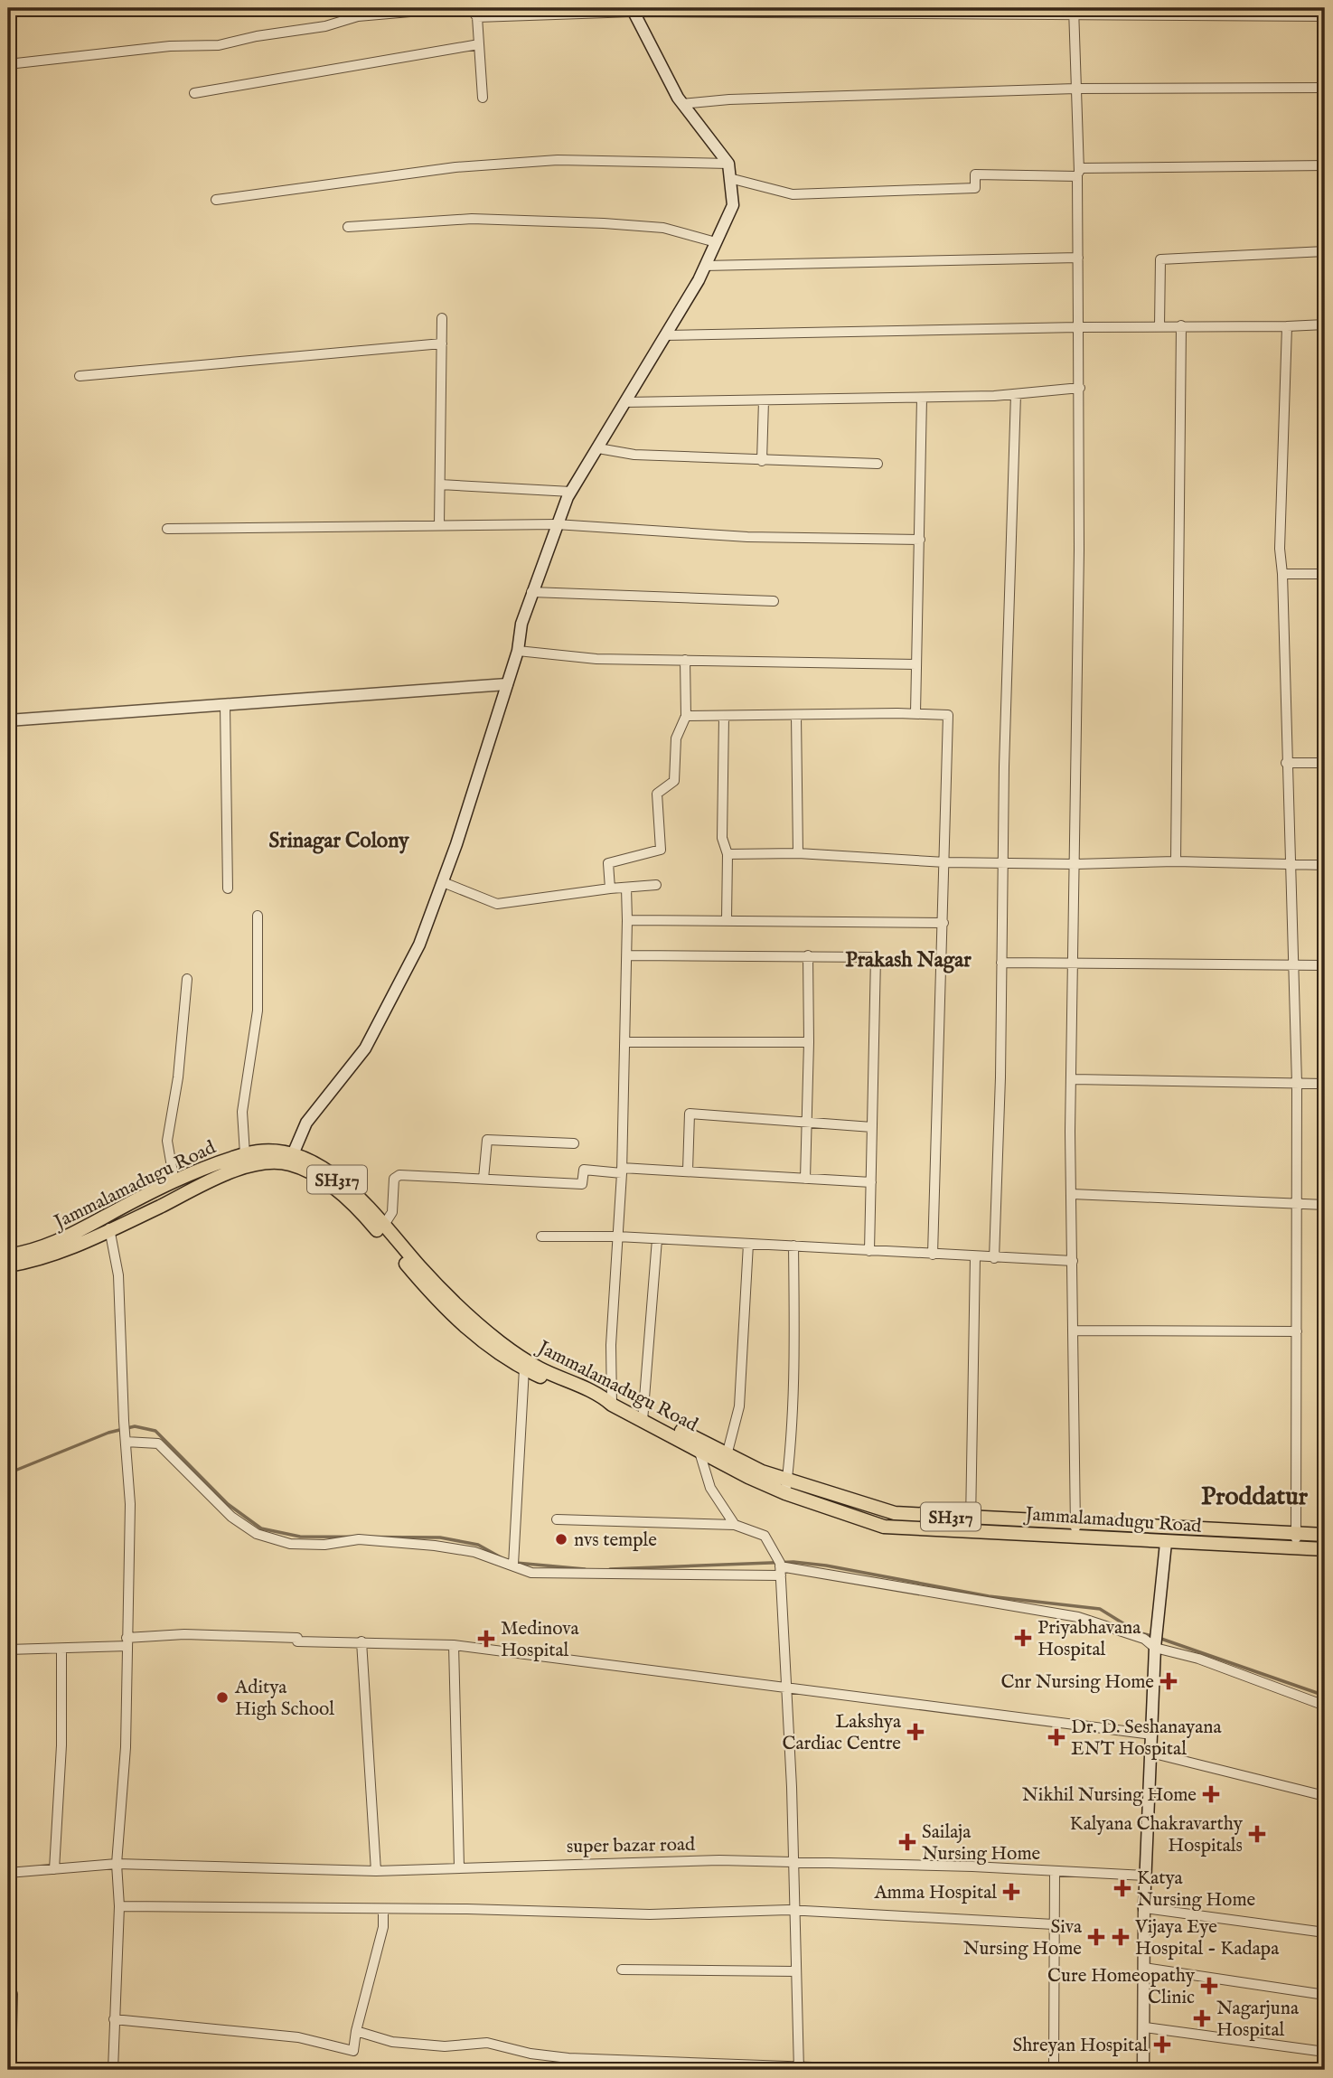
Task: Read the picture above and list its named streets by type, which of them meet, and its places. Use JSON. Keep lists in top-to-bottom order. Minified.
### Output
{"streets":{"main road":["SH317","Jammalamadugu Road"],"street":["super bazar road"]},"crossings":[["SH317","Jammalamadugu Road"]],"districts":["Srinagar Colony","Prakash Nagar","Proddatur"],"places":{"other":["nvs temple","Aditya High School"],"health":["Priyabhavana Hospital","Medinova Hospital","Cnr Nursing Home","Lakshya Cardiac Centre","Dr. D. Seshanayana ENT Hospital","Nikhil Nursing Home","Kalyana Chakravarthy Hospitals","Sailaja Nursing Home","Katya Nursing Home","Amma Hospital","Siva Nursing Home","Vijaya Eye Hospital - Kadapa","Cure Homeopathy Clinic","Nagarjuna Hospital","Shreyan Hospital"]}}
